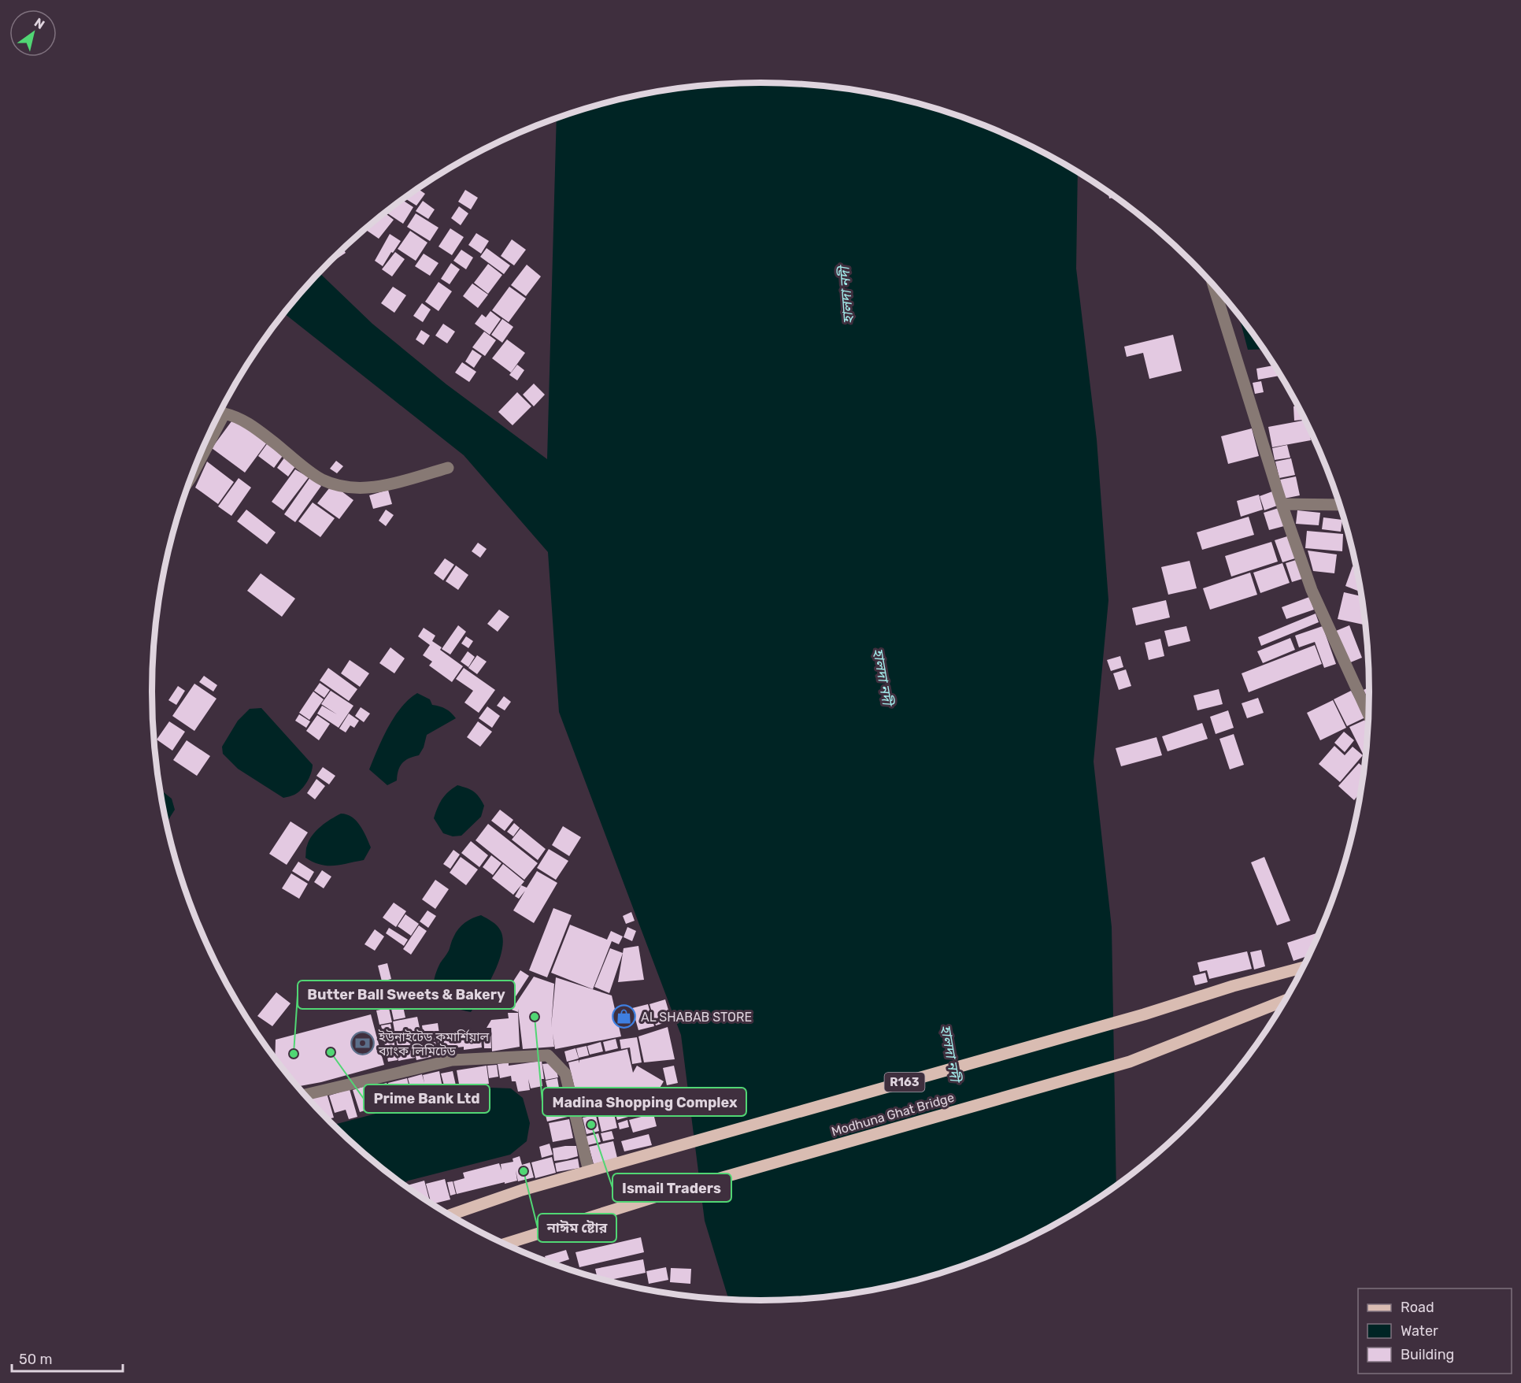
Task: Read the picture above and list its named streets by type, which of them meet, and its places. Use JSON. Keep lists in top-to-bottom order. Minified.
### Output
{"streets":{"main road":["R163","Modhuna Ghat Bridge"]},"water":["হালদা নদী"],"places":{"other":["Madina Shopping Complex","Prime Bank Ltd","Butter Ball Sweets & Bakery","Ismail Traders","নাঈম ষ্টোর"],"shop":["AL SHABAB STORE"],"bank":["ইউনাইটেড কমার্শিয়াল ব্যাংক লিমিটেড"]},"legend":["Road","Water","Building"],"scale_bar":"50 m","north":"top right"}
